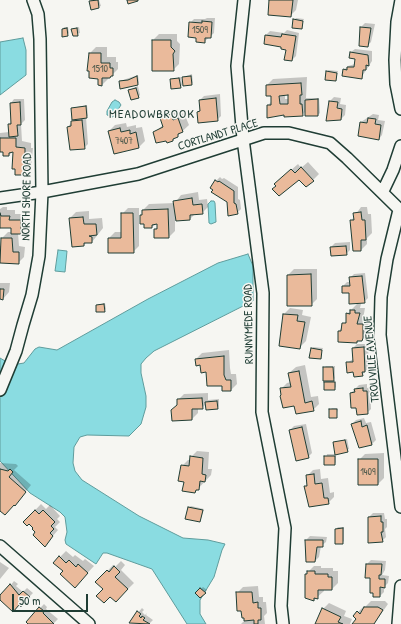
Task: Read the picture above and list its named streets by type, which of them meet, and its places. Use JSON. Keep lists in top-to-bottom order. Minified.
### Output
{"streets":{"street":["CORTLANDT PLACE","NORTH SHORE ROAD","RUNNYMEDE ROAD","TROUVILLE AVENUE"]},"crossings":[["CORTLANDT PLACE","NORTH SHORE ROAD"],["CORTLANDT PLACE","RUNNYMEDE ROAD"],["CORTLANDT PLACE","TROUVILLE AVENUE"]],"districts":["MEADOWBROOK"],"house_numbers":["1509","1510","7407","1409"],"scale_bar":"50 m"}
